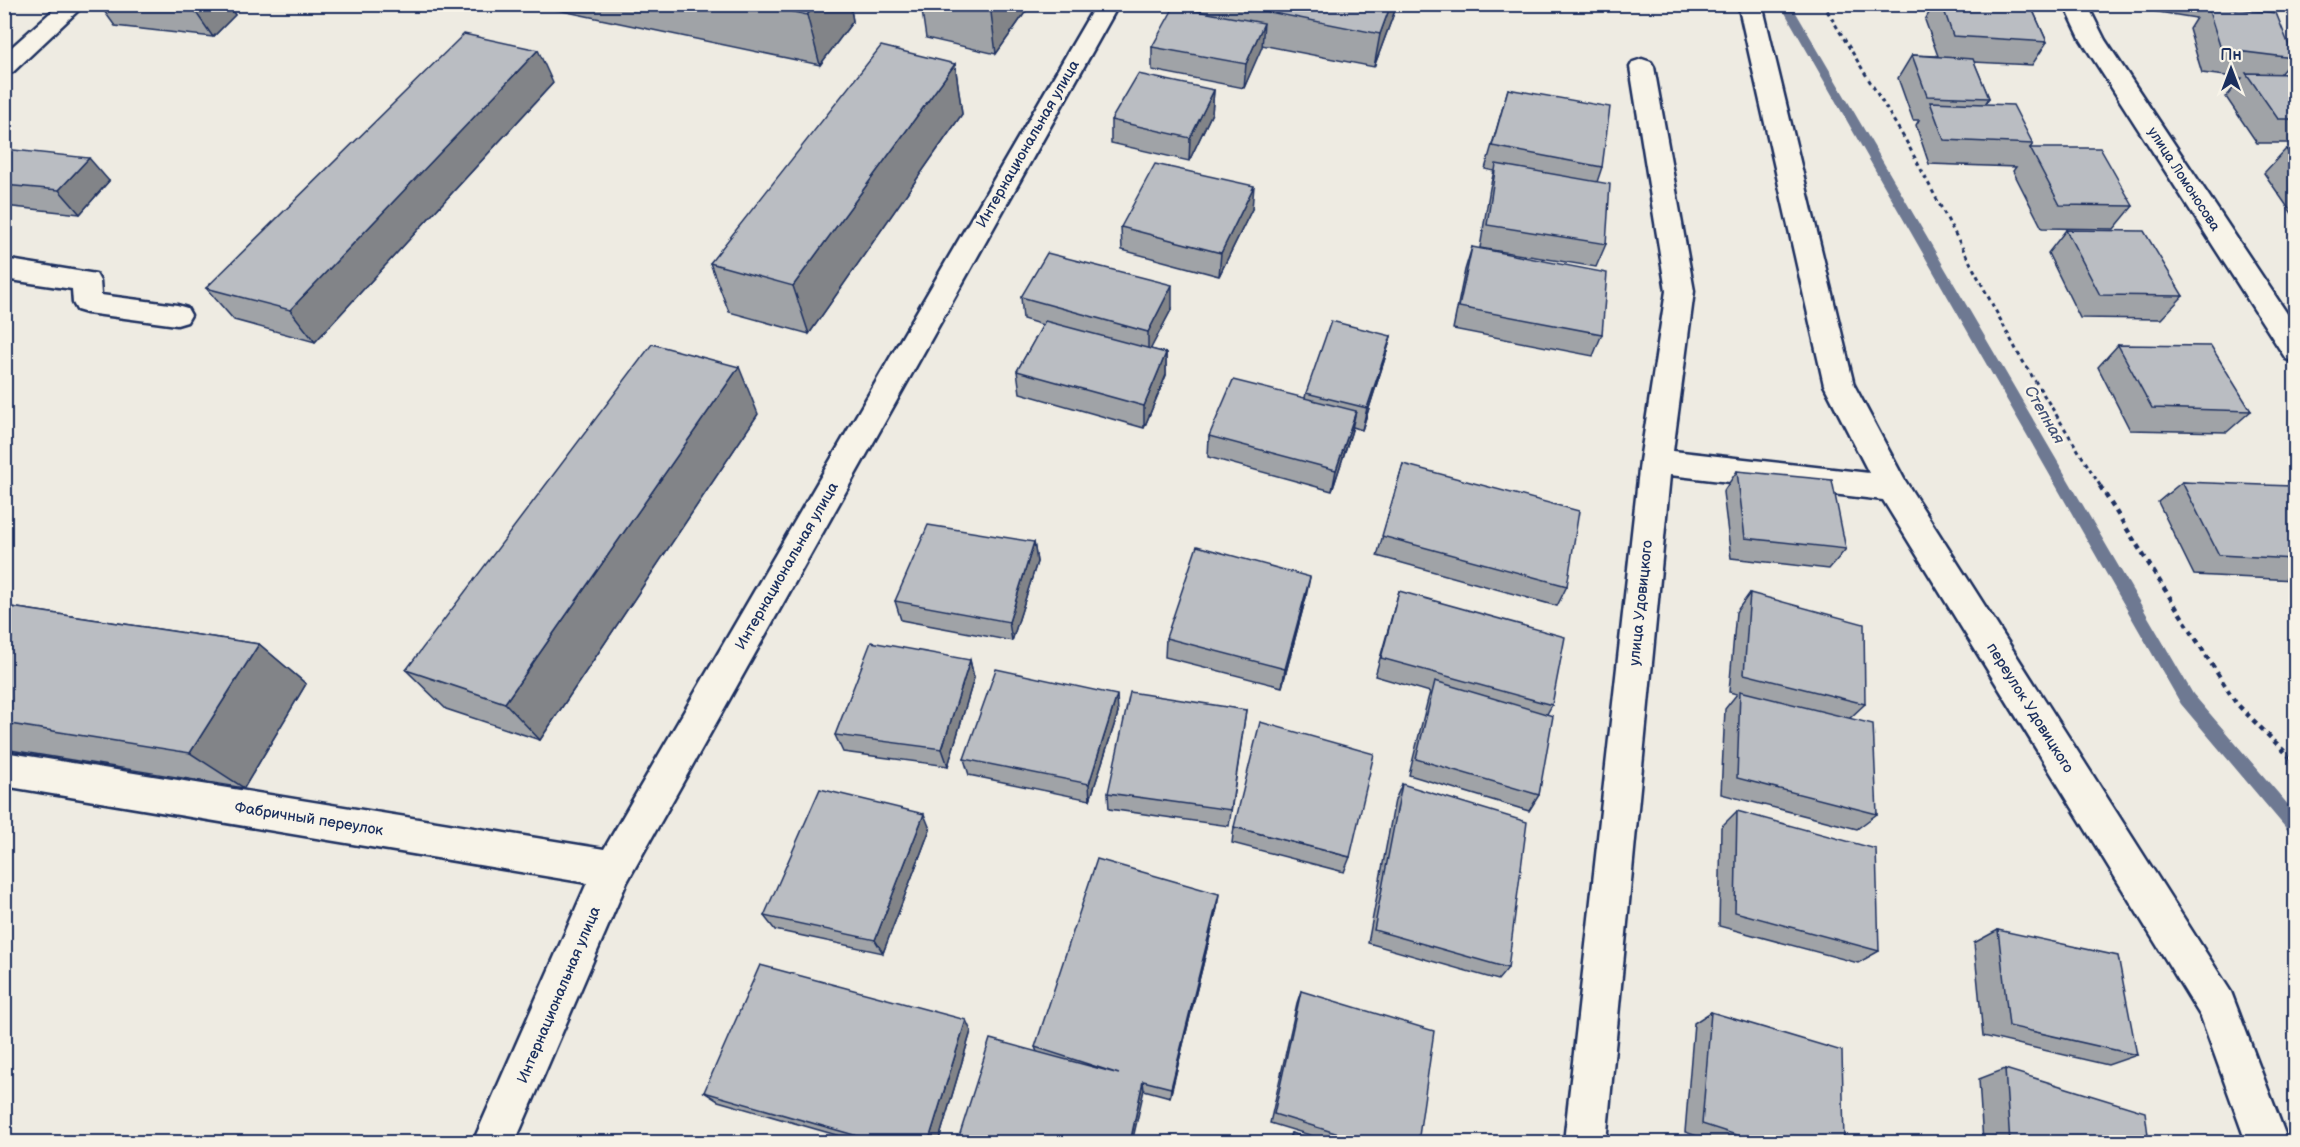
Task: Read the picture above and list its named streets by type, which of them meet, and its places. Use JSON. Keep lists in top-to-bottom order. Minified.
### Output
{"streets":{"street":["Интернациональная улица","улица Ломоносова","улица Удовицкого","переулок Удовицкого","Фабричный переулок"]},"crossings":[["Интернациональная улица","Фабричный переулок"]],"water":["Степная"],"north":"top"}
